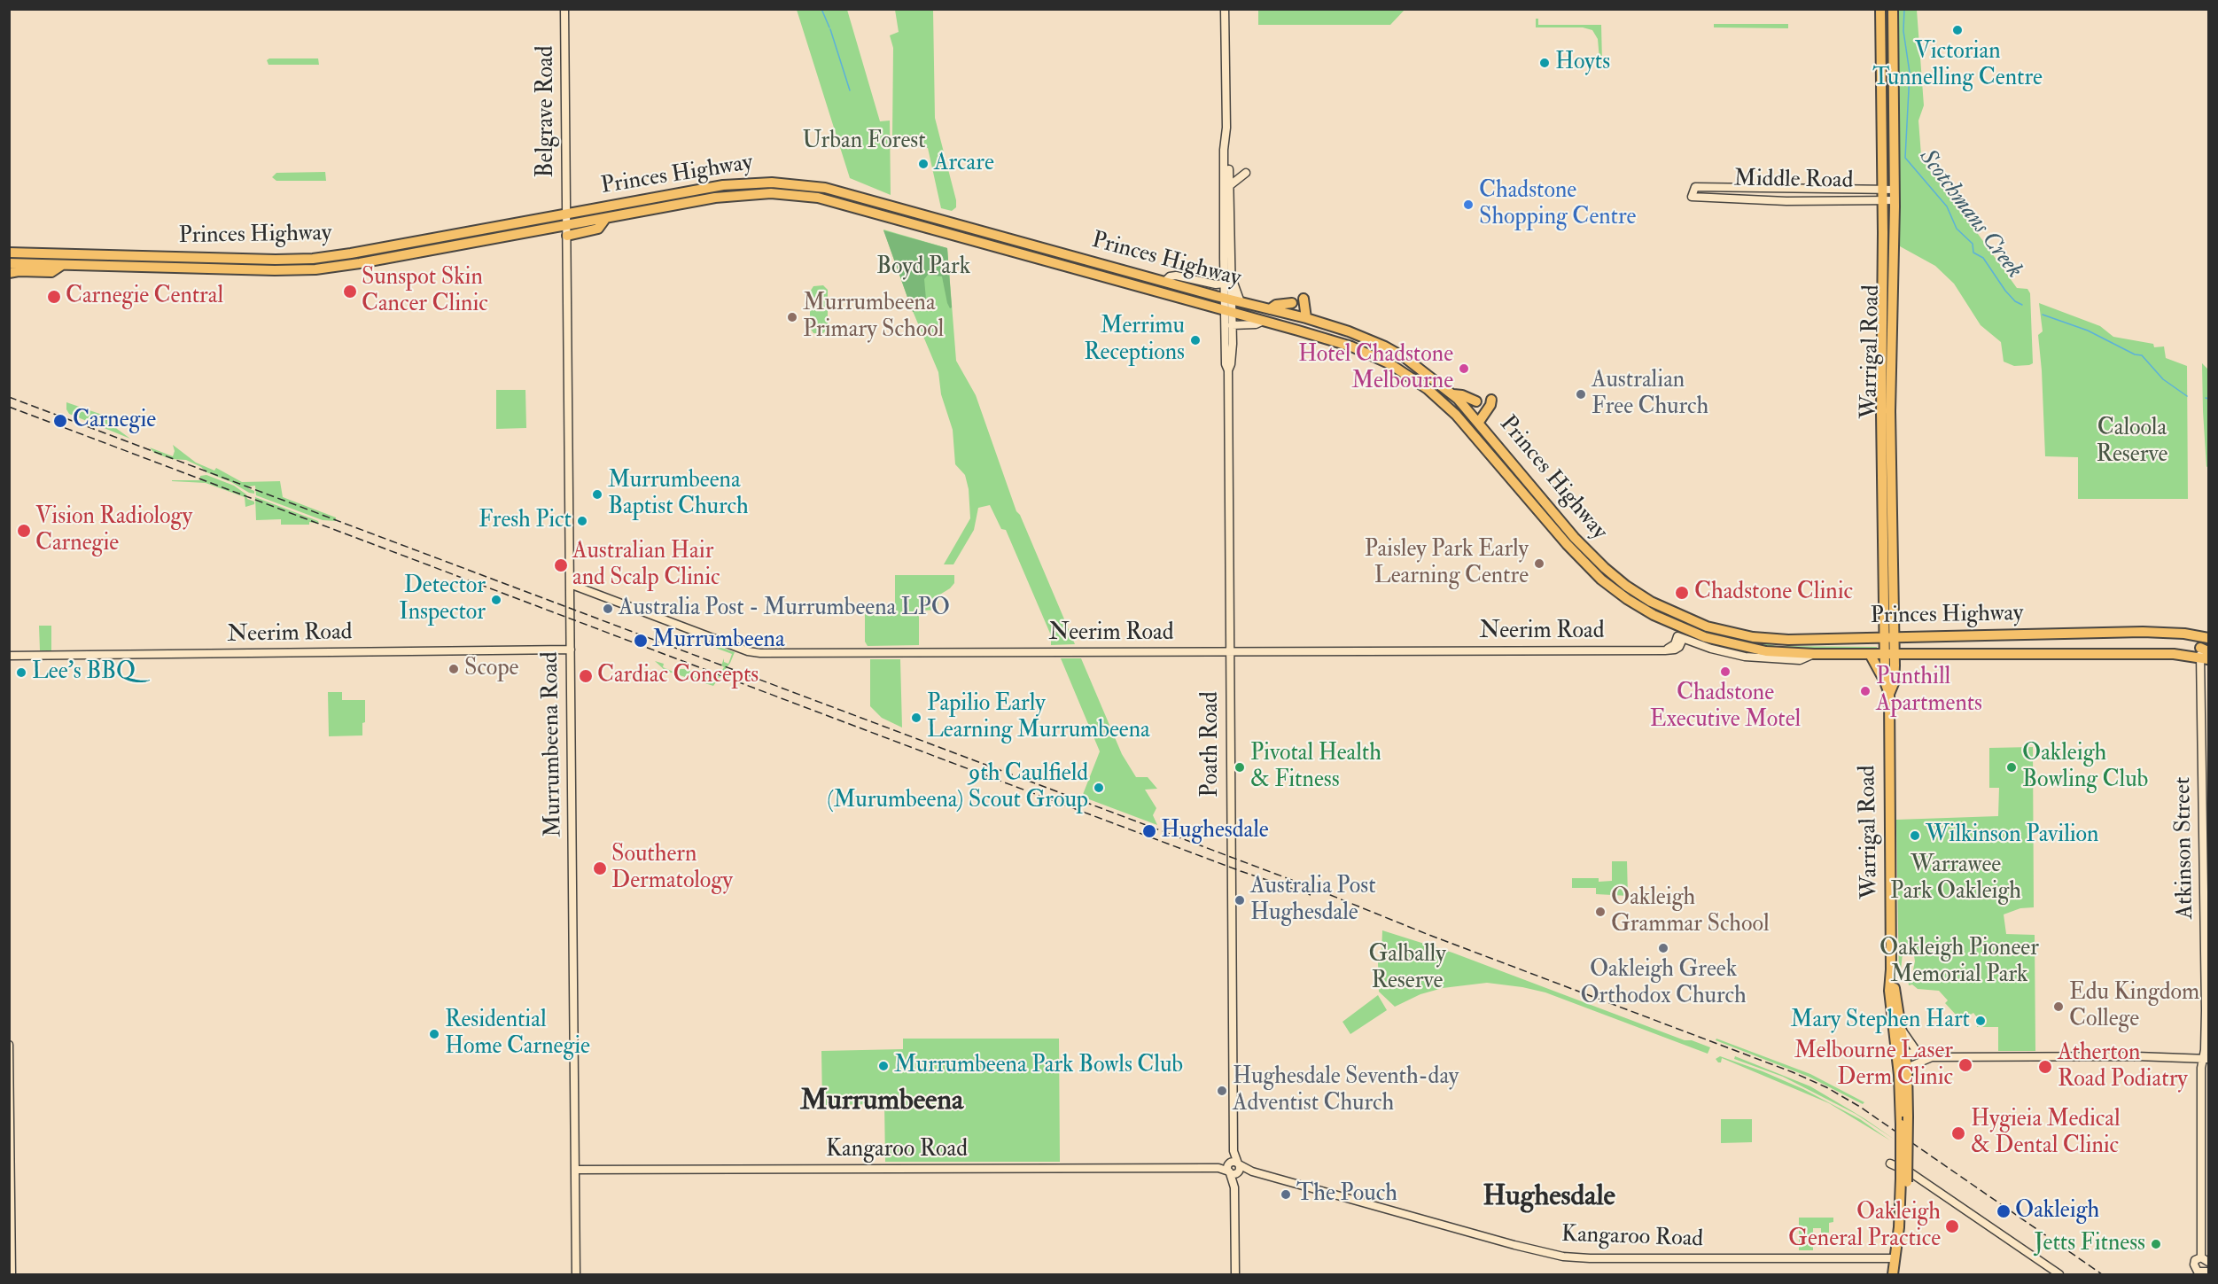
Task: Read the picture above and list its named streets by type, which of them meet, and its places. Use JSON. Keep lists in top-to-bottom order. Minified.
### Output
{"streets":{"highway":["Princes Highway","Warrigal Road"],"street":["Belgrave Road","Middle Road","Neerim Road","Murrumbeena Road","Poath Road","Atkinson Street","Kangaroo Road"]},"crossings":[["Belgrave Road","Princes Highway"],["Belgrave Road","Murrumbeena Road"],["Princes Highway","Warrigal Road"],["Princes Highway","Neerim Road"],["Princes Highway","Murrumbeena Road"],["Princes Highway","Poath Road"],["Princes Highway","Atkinson Street"],["Middle Road","Warrigal Road"],["Warrigal Road","Kangaroo Road"],["Neerim Road","Murrumbeena Road"],["Neerim Road","Poath Road"],["Murrumbeena Road","Kangaroo Road"],["Poath Road","Kangaroo Road"]],"districts":["Murrumbeena","Hughesdale"],"water":["Scotchmans Creek"],"parks":["Urban Forest","Boyd Park","Caloola Reserve","Warrawee Park Oakleigh","Oakleigh Pioneer Memorial Park","Galbally Reserve"],"places":["Victorian Tunnelling Centre","Hoyts","Arcare","Chadstone Shopping Centre","Sunspot Skin Cancer Clinic","Carnegie Central","Murrumbeena Primary School","Merrimu Receptions","Hotel Chadstone Melbourne","Australian Free Church","Carnegie","Murrumbeena Baptist Church","Fresh Pict","Vision Radiology Carnegie","Paisley Park Early Learning Centre","Australian Hair and Scalp Clinic","Chadstone Clinic","Detector Inspector","Australia Post - Murrumbeena LPO","Murrumbeena","Scope","Chadstone Executive Motel","Lee's BBQ","Cardiac Concepts","Punthill Apartments","Papilio Early Learning Murrumbeena","Pivotal Health & Fitness","Oakleigh Bowling Club","9th Caulfield (Murumbeena) Scout Group","Hughesdale","Wilkinson Pavilion","Southern Dermatology","Australia Post Hughesdale","Oakleigh Grammar School","Oakleigh Greek Orthodox Church","Edu Kingdom College","Mary Stephen Hart","Residential Home Carnegie","Melbourne Laser Derm Clinic","Murrumbeena Park Bowls Club","Atherton Road Podiatry","Hughesdale Seventh-day Adventist Church","Hygieia Medical & Dental Clinic","The Pouch","Oakleigh","Oakleigh General Practice","Jetts Fitness"]}
